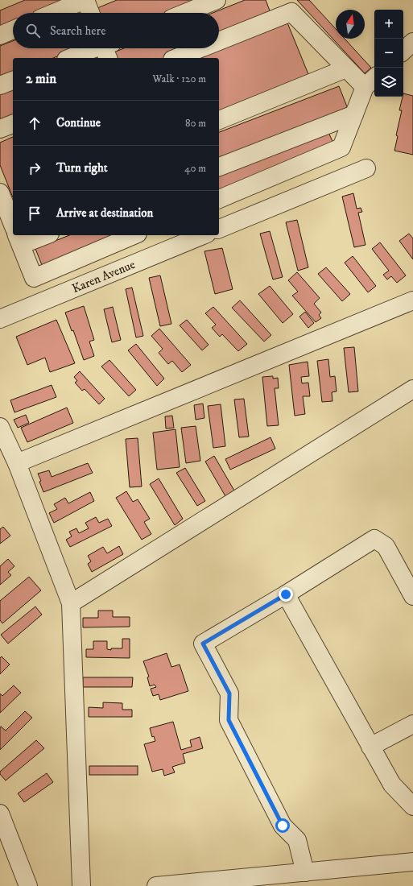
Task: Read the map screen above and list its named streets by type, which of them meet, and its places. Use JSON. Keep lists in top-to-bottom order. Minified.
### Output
{"streets":{"street":["Karen Avenue"]},"north":"top","page":{"map_buttons":["+","−"],"search":"Search here","heading":["2 min","Walk · 120 m"],"list":[["Continue","80 m"],["Turn right","40 m"],"Arrive at destination"]}}
